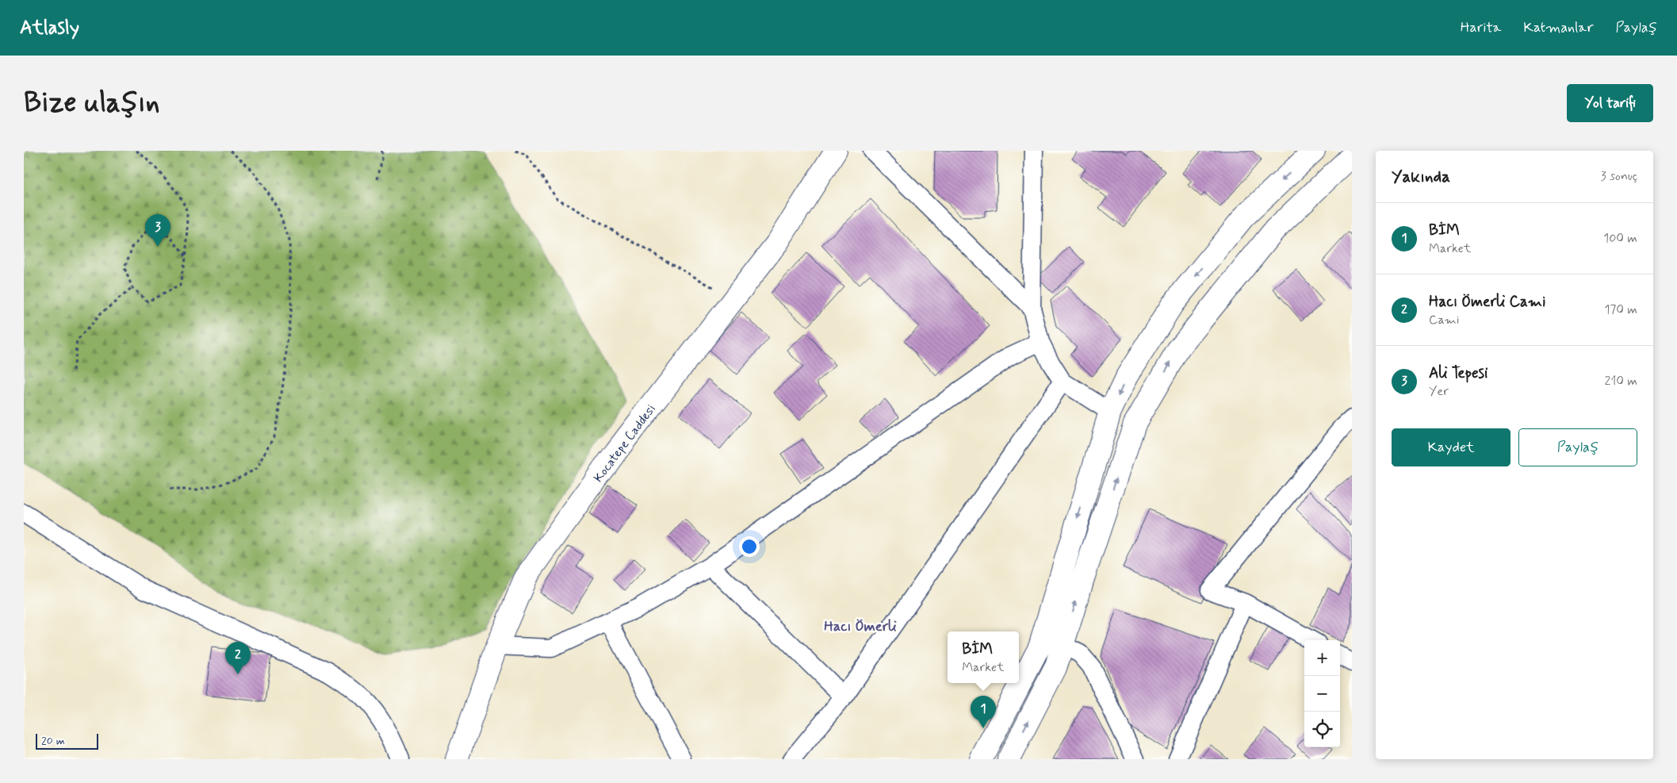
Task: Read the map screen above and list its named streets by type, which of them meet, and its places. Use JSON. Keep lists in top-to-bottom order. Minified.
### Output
{"streets":{"main road":["Kocatepe Caddesi"]},"districts":["Hacı Ömerli"],"scale_bar":"20 m","page":{"header":"Atlasly","nav":["Harita","Katmanlar","Paylaş"],"buttons":["Yol tarifi",["Kaydet","Paylaş"]],"title":"Bize ulaşın","heading":["Yakında","3 sonuç"],"list":[{"mark":"1","name":"BİM","note":"Market","value":"100 m"},{"mark":"2","name":"Hacı Ömerli Cami","note":"Cami","value":"170 m"},{"mark":"3","name":"Ali Tepesi","note":"Yer","value":"210 m"}],"pins":["3","2","1"],"popup":["BİM","Market"],"map_buttons":["+","−"],"scale":"20 m"}}
